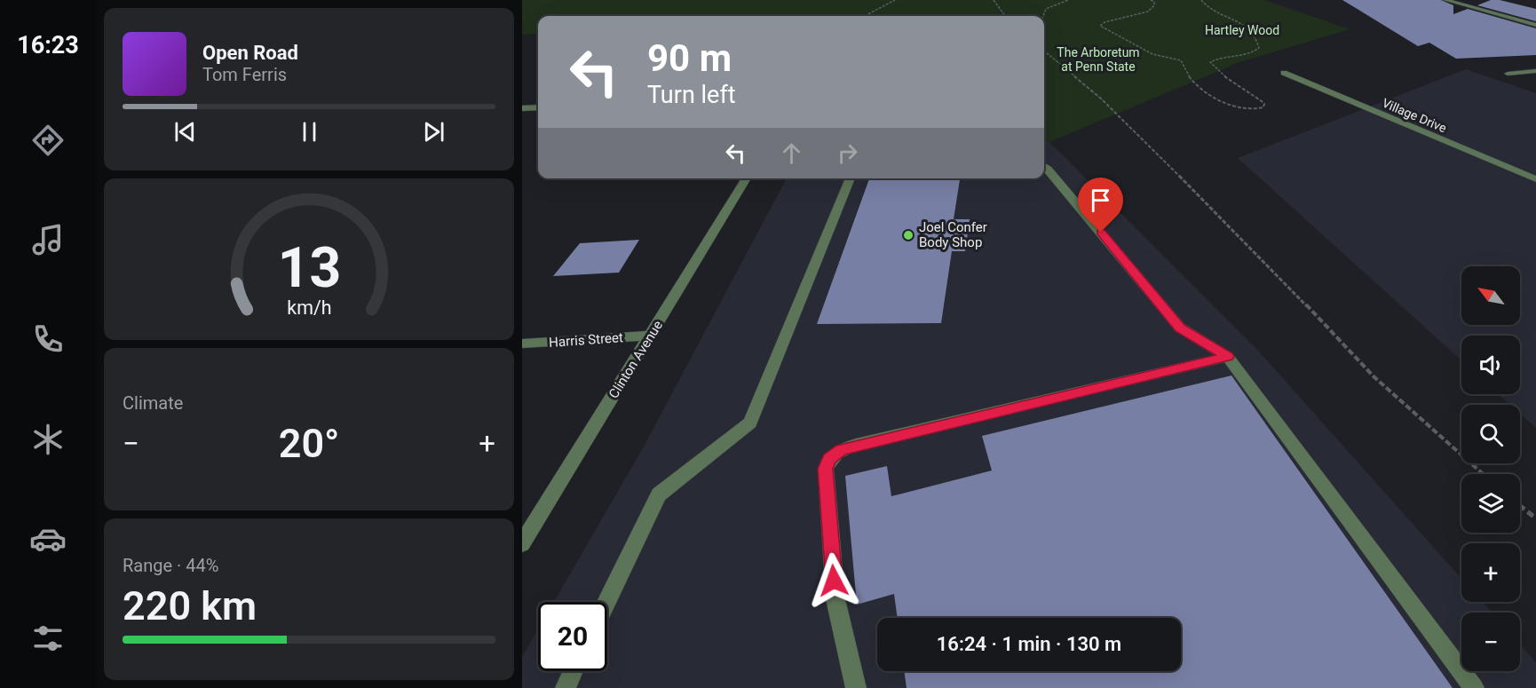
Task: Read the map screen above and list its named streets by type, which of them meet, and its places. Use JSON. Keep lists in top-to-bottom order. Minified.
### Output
{"streets":{"street":["Village Drive","Harris Street","Clinton Avenue"]},"crossings":[["Harris Street","Clinton Avenue"]],"parks":["Hartley Wood","The Arboretum at Penn State"],"places":["Joel Confer Body Shop"],"north":"top left","page":{"tabs":"16:23","turn":["90 m","Turn left"],"song":["Open Road","Tom Ferris"],"map_buttons":["+","−"],"tile":["Climate",["Range · 44%","220 km"]],"heat":["−","20°","+"],"limit":"20","trip":"16:24 · 1 min · 130 m","gauge":["13","km/h"]}}
